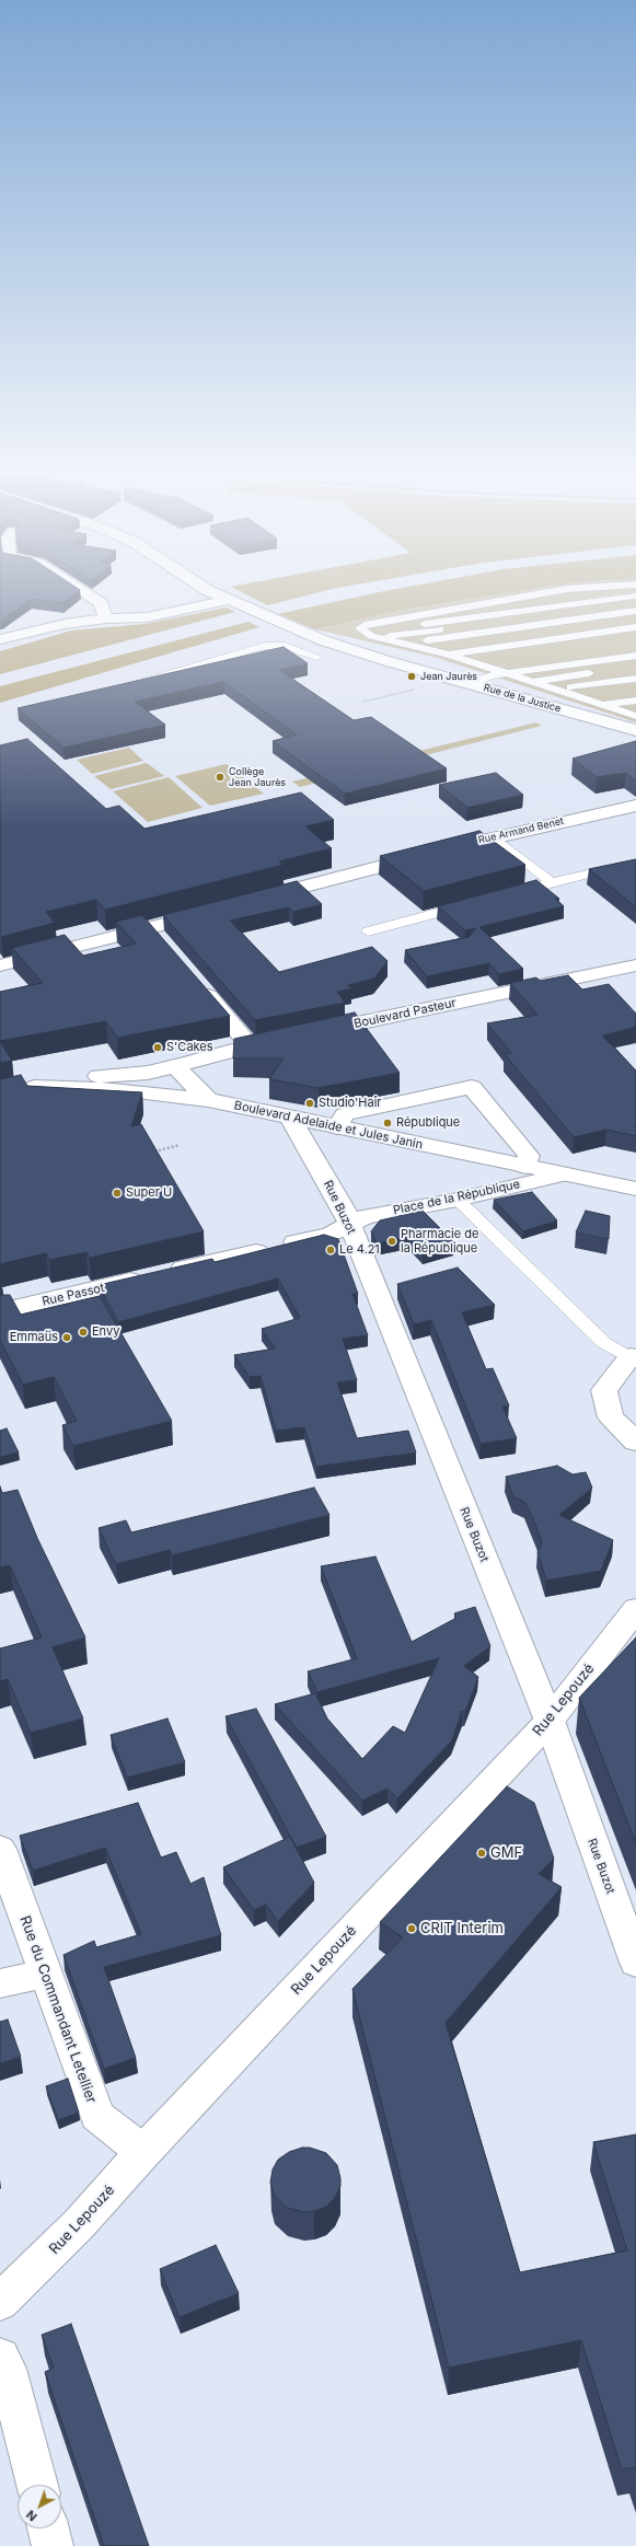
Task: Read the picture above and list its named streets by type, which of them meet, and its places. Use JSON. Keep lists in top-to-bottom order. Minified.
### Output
{"streets":{"street":["Rue de la Justice","Rue Armand Benet","Boulevard Pasteur","Boulevard Adelaide et Jules Janin","Place de la République","Rue Buzot","Rue Passot","Rue Lepouzé","Rue du Commandant Letellier"]},"crossings":[["Boulevard Adelaide et Jules Janin","Place de la République"],["Boulevard Adelaide et Jules Janin","Rue Buzot"],["Place de la République","Rue Buzot"],["Place de la République","Rue Passot"],["Rue Buzot","Rue Passot"],["Rue Buzot","Rue Lepouzé"],["Rue Lepouzé","Rue du Commandant Letellier"]],"places":["Jean Jaurès","Collège Jean Jaurès","S'Cakes","Studio'Hair","République","Super U","Pharmacie de la République","Le 4.21","Envy","Emmaüs","GMF","CRIT Interim"],"north":"bottom left"}
